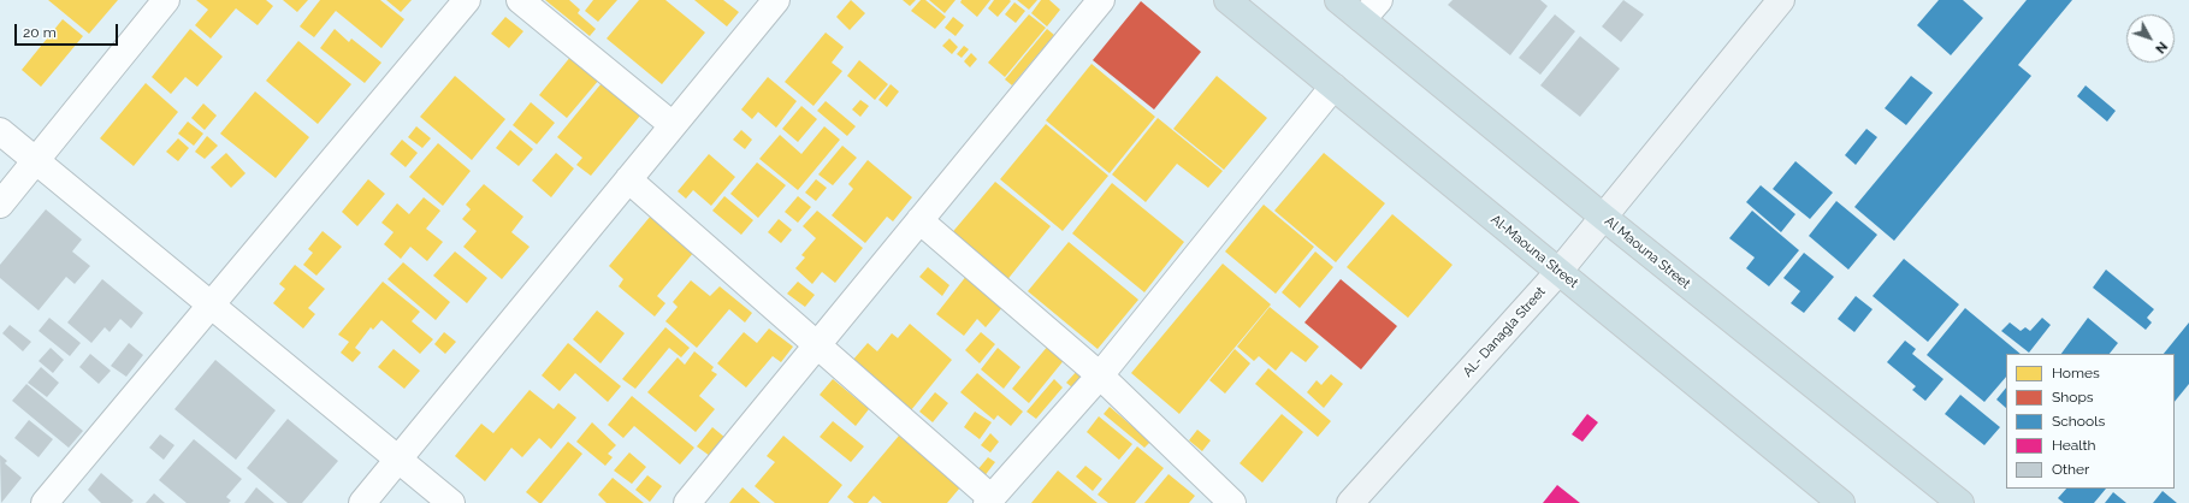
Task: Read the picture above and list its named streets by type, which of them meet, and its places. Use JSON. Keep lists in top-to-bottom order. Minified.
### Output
{"streets":{"highway":["Al-Maouna Street","Al Maouna Street"],"street":["AL- Danagla Street"]},"crossings":[["Al-Maouna Street","AL- Danagla Street"],["Al Maouna Street","AL- Danagla Street"]],"legend":["Homes","Shops","Schools","Health","Other"],"scale_bar":"20 m","north":"bottom right"}
